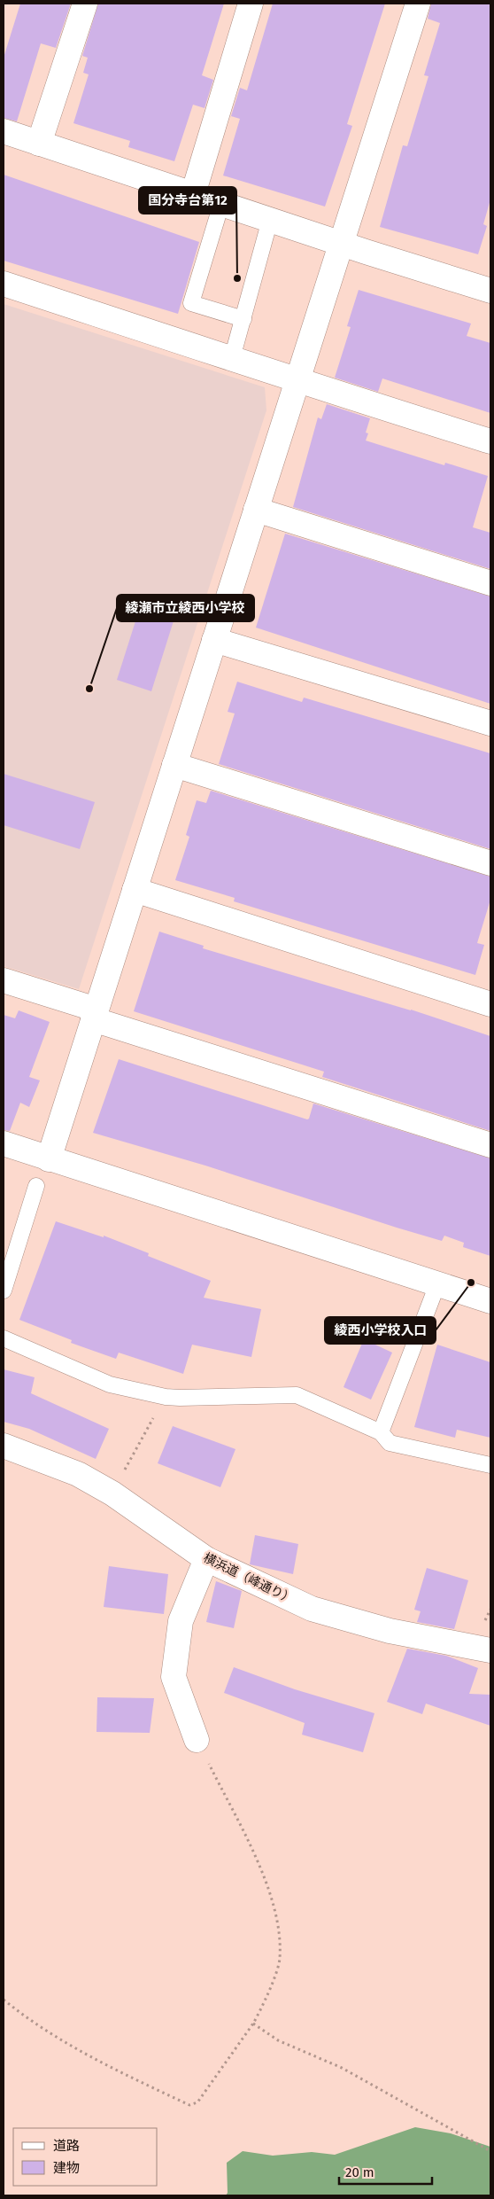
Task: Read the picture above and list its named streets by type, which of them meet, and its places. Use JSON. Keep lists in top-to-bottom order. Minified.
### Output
{"streets":{"street":["横浜道（峰通り）"]},"places":["国分寺台第12","綾瀬市立綾西小学校","綾西小学校入口"],"legend":["道路","建物"],"scale_bar":"20 m"}
